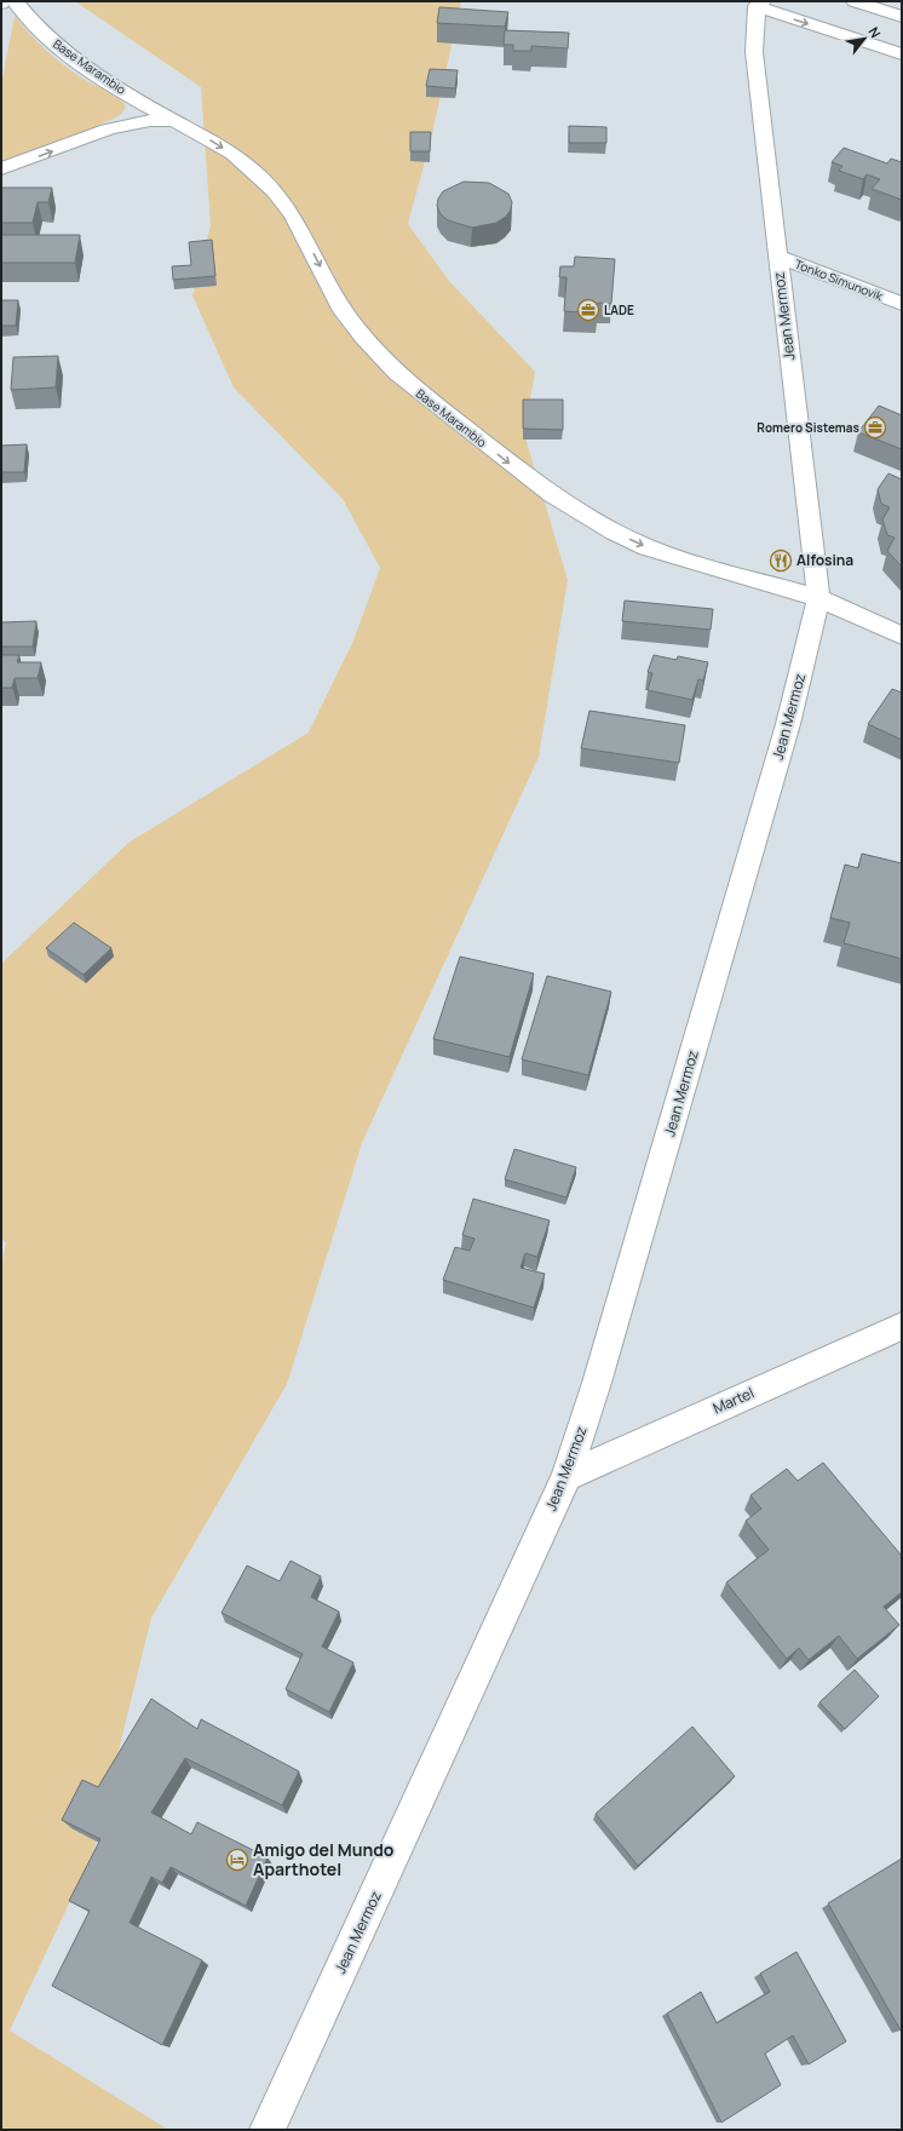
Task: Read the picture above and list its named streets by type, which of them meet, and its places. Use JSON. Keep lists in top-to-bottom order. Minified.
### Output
{"streets":{"street":["Base Marambio","Tonko Simunovik","Jean Mermoz","Martel"]},"crossings":[["Base Marambio","Jean Mermoz"],["Tonko Simunovik","Jean Mermoz"],["Jean Mermoz","Martel"]],"one_way":["Base Marambio"],"places":{"office":["LADE","Romero Sistemas"],"restaurant":["Alfosina"],"hotel":["Amigo del Mundo Aparthotel"]},"north":"top right"}
